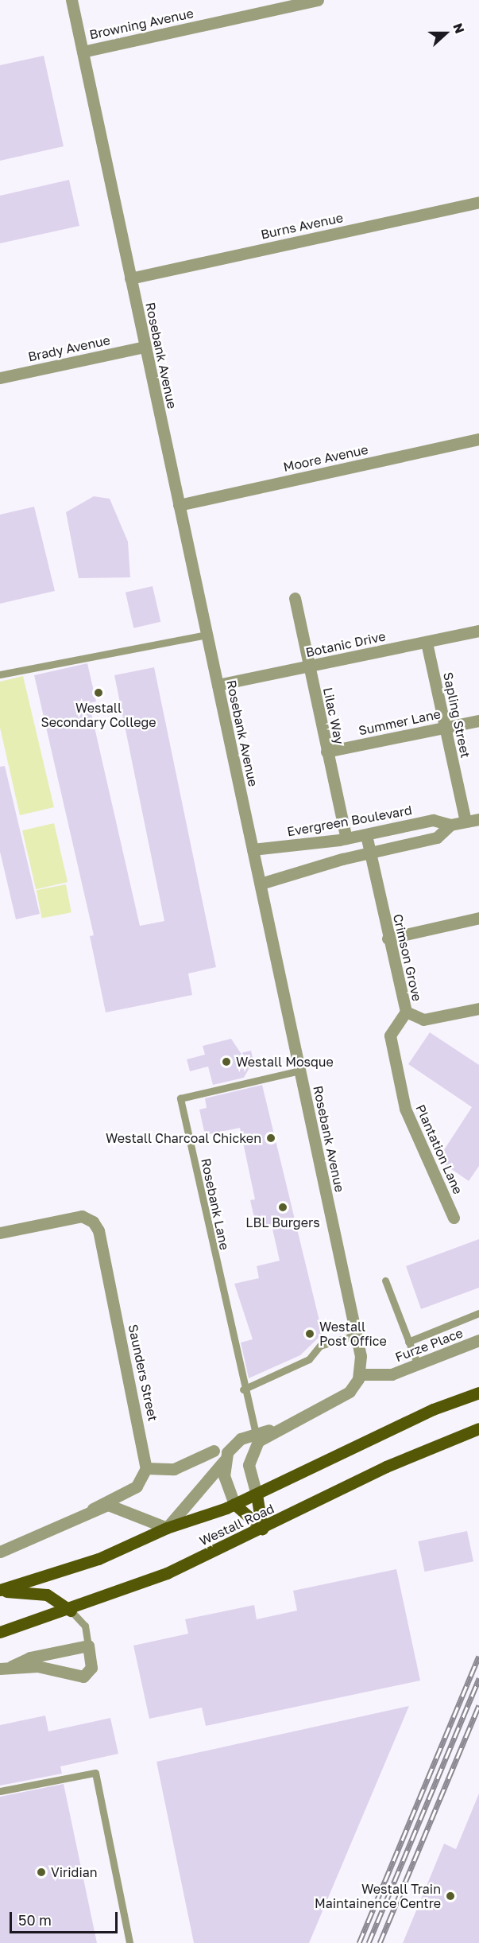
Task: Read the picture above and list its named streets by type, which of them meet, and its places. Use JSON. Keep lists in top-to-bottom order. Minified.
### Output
{"streets":{"main road":["Westall Road"],"street":["Browning Avenue","Burns Avenue","Brady Avenue","Rosebank Avenue","Moore Avenue","Botanic Drive","Sapling Street","Lilac Way","Summer Lane","Evergreen Boulevard","Crimson Grove","Plantation Lane","Furze Place","Saunders Street"],"lane":["Rosebank Lane"]},"crossings":[["Browning Avenue","Rosebank Avenue"],["Burns Avenue","Rosebank Avenue"],["Brady Avenue","Rosebank Avenue"],["Rosebank Avenue","Moore Avenue"],["Rosebank Avenue","Botanic Drive"],["Rosebank Avenue","Evergreen Boulevard"],["Rosebank Avenue","Rosebank Lane"],["Rosebank Avenue","Furze Place"],["Botanic Drive","Sapling Street"],["Botanic Drive","Lilac Way"],["Sapling Street","Summer Lane"],["Sapling Street","Evergreen Boulevard"],["Lilac Way","Summer Lane"],["Lilac Way","Evergreen Boulevard"],["Evergreen Boulevard","Crimson Grove"],["Crimson Grove","Plantation Lane"]],"places":["Westall Secondary College","Westall Mosque","Westall Charcoal Chicken","LBL Burgers","Westall Post Office","Viridian","Westall Train Maintainence Centre"],"scale_bar":"50 m","north":"right"}
